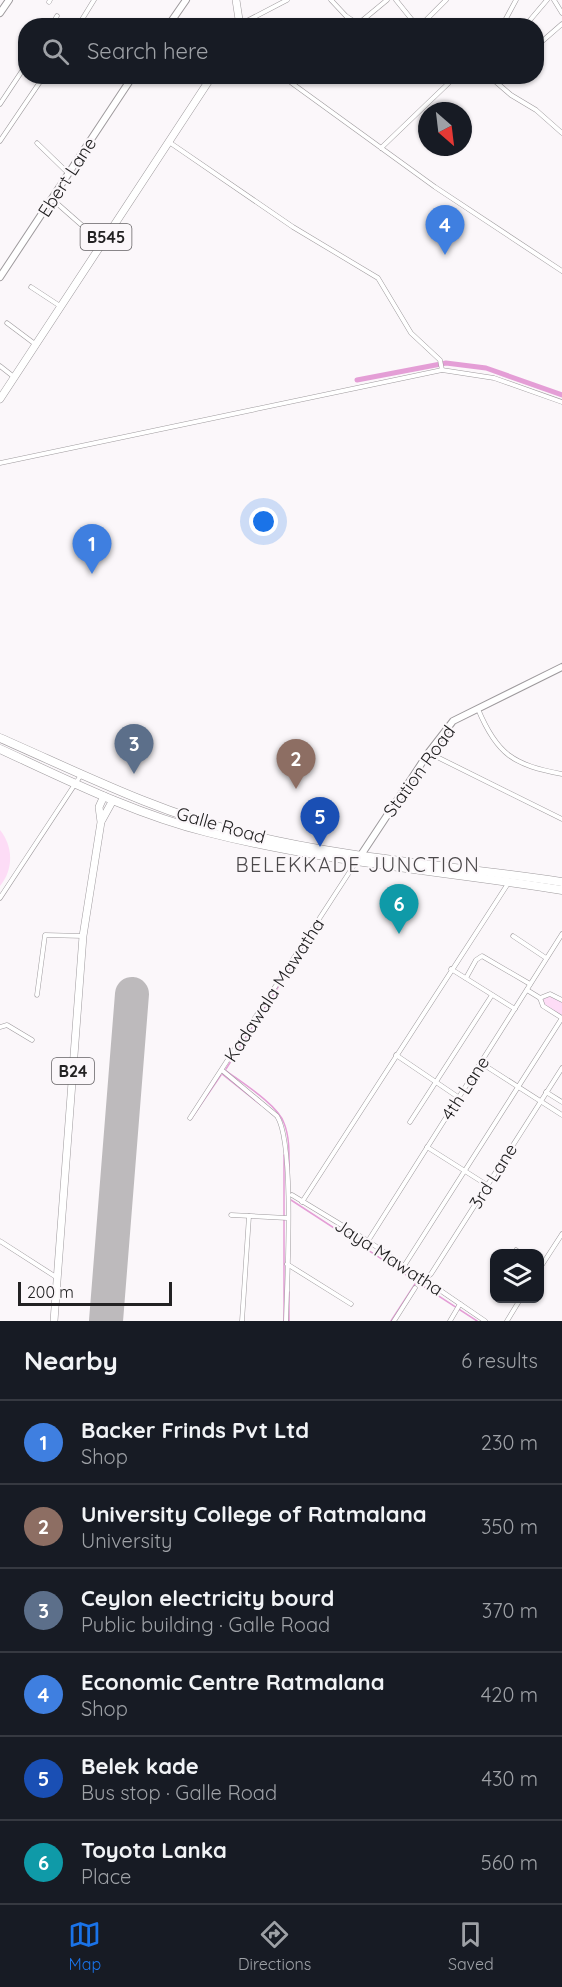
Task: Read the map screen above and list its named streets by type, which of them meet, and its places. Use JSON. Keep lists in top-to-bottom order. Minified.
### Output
{"streets":{"highway":["Galle Road"],"main road":["B545","B24"],"street":["Ebert Lane","Station Road","Kadawala Mawatha","4th Lane","3rd Lane","Jaya Mawatha"]},"crossings":[["Station Road","Galle Road"],["Station Road","Kadawala Mawatha"],["Galle Road","Kadawala Mawatha"],["Galle Road","B24"],["4th Lane","Jaya Mawatha"],["3rd Lane","Jaya Mawatha"]],"districts":["BELEKKADE JUNCTION"],"scale_bar":"200 m","north":"bottom right","page":{"search":"Search here","pins":["4","1","3","2","5","6"],"scale":"200 m","heading":["Nearby","6 results"],"list":[{"mark":"1","name":"Backer Frinds Pvt Ltd","note":"Shop","value":"230 m"},{"mark":"2","name":"University College of Ratmalana","note":"University","value":"350 m"},{"mark":"3","name":"Ceylon electricity bourd","note":"Public building · Galle Road","value":"370 m"},{"mark":"4","name":"Economic Centre Ratmalana","note":"Shop","value":"420 m"},{"mark":"5","name":"Belek kade","note":"Bus stop · Galle Road","value":"430 m"},{"mark":"6","name":"Toyota Lanka","note":"Place","value":"560 m"}],"nav":["Map","Directions","Saved"]}}
